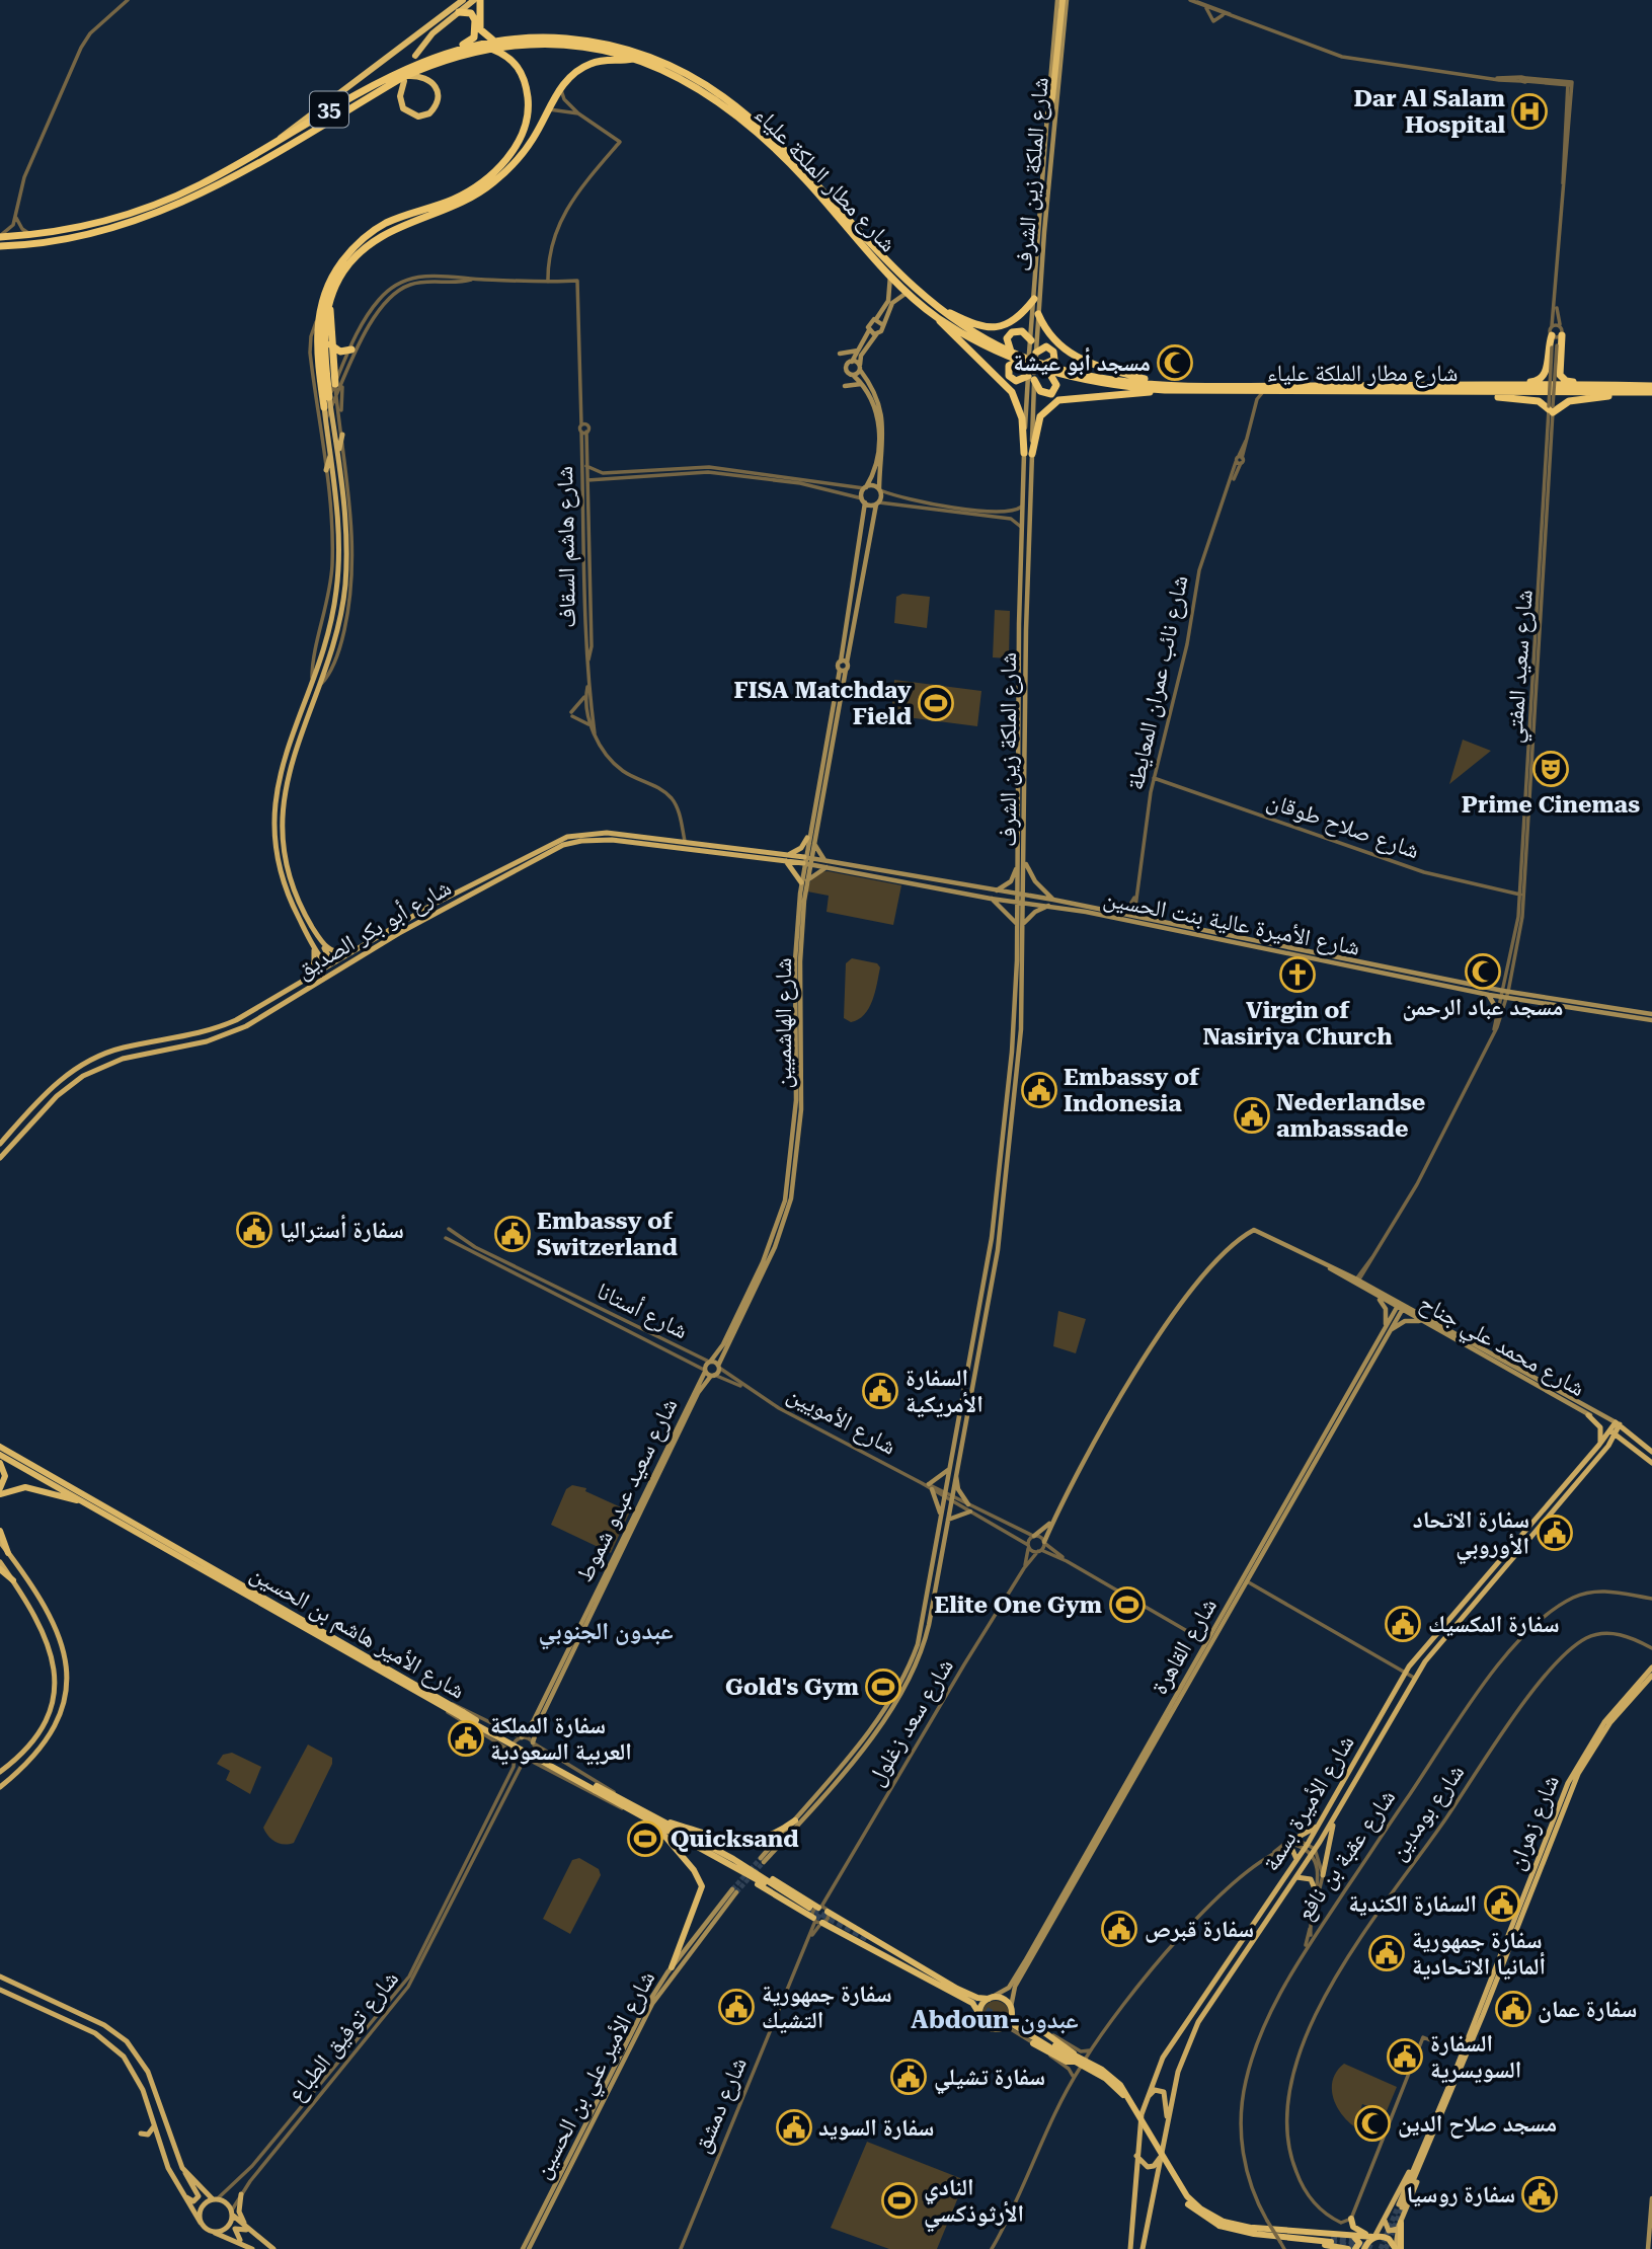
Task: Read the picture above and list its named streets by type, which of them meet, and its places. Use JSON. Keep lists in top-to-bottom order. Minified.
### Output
{"streets":{"highway":["35","شارع مطار الملكة علياء","شارع الأمير هاشم بن الحسين"],"main road":["شارع الملكة زين الشرف","شارع الأميرة عالية بنت الحسين","شارع أبو بكر الصديق","شارع الهاشميين","شارع محمد علي جناح","شارع سعيد عبدو شموط","شارع القاهرة","شارع الأميرة بسمة","شارع زهران","شارع الأمير علي بن الحسين"],"street":["شارع هاشم السقاف","شارع سعيد المفتي","شارع نائب عمران المعايطة","شارع صلاح طوقان","شارع أستانا","شارع الأمويين","شارع سعد زغلول","شارع بومدين","شارع عقبة بن نافع","شارع توفيق الطباع","شارع دمشق"]},"crossings":[["35","شارع مطار الملكة علياء"],["شارع الملكة زين الشرف","شارع الأميرة عالية بنت الحسين"],["شارع الملكة زين الشرف","شارع الأمويين"],["شارع مطار الملكة علياء","شارع نائب عمران المعايطة"],["شارع هاشم السقاف","شارع أبو بكر الصديق"],["شارع سعيد المفتي","شارع صلاح طوقان"],["شارع سعيد المفتي","شارع الأميرة عالية بنت الحسين"],["شارع نائب عمران المعايطة","شارع صلاح طوقان"],["شارع نائب عمران المعايطة","شارع الأميرة عالية بنت الحسين"],["شارع الأميرة عالية بنت الحسين","شارع أبو بكر الصديق"],["شارع الأميرة عالية بنت الحسين","شارع الهاشميين"],["شارع أبو بكر الصديق","شارع الهاشميين"],["شارع الهاشميين","شارع أستانا"],["شارع الهاشميين","شارع الأمويين"],["شارع الهاشميين","شارع سعيد عبدو شموط"],["شارع أستانا","شارع سعيد عبدو شموط"],["شارع محمد علي جناح","شارع القاهرة"],["شارع محمد علي جناح","شارع الأميرة بسمة"],["شارع الأمويين","شارع سعيد عبدو شموط"],["شارع الأمويين","شارع سعد زغلول"],["شارع سعيد عبدو شموط","شارع توفيق الطباع"]],"districts":["عبدون الجنوبي","Abdoun-عبدون"],"places":{"hospital":["Dar Al Salam Hospital"],"mosque":["مسجد أبو عيشة","مسجد عباد الرحمن","مسجد صلاح الدين"],"sports":["FISA Matchday Field","Elite One Gym","Gold's Gym","Quicksand","النادي الأرثوذكسي"],"theatre":["Prime Cinemas"],"church":["Virgin of Nasiriya Church"],"public building":["Embassy of Indonesia","Nederlandse ambassade","سفارة أستراليا","Embassy of Switzerland","السفارة الأمريكية","سفارة الاتحاد الأوروبي","سفارة المكسيك","سفارة المملكة العربية السعودية","السفارة الكندية","سفارة قبرص","سفارة جمهورية ألمانيا الاتحادية","سفارة جمهورية التشيك","سفارة عمان","السفارة السويسرية","سفارة تشيلي","سفارة السويد","سفارة روسيا"]}}
